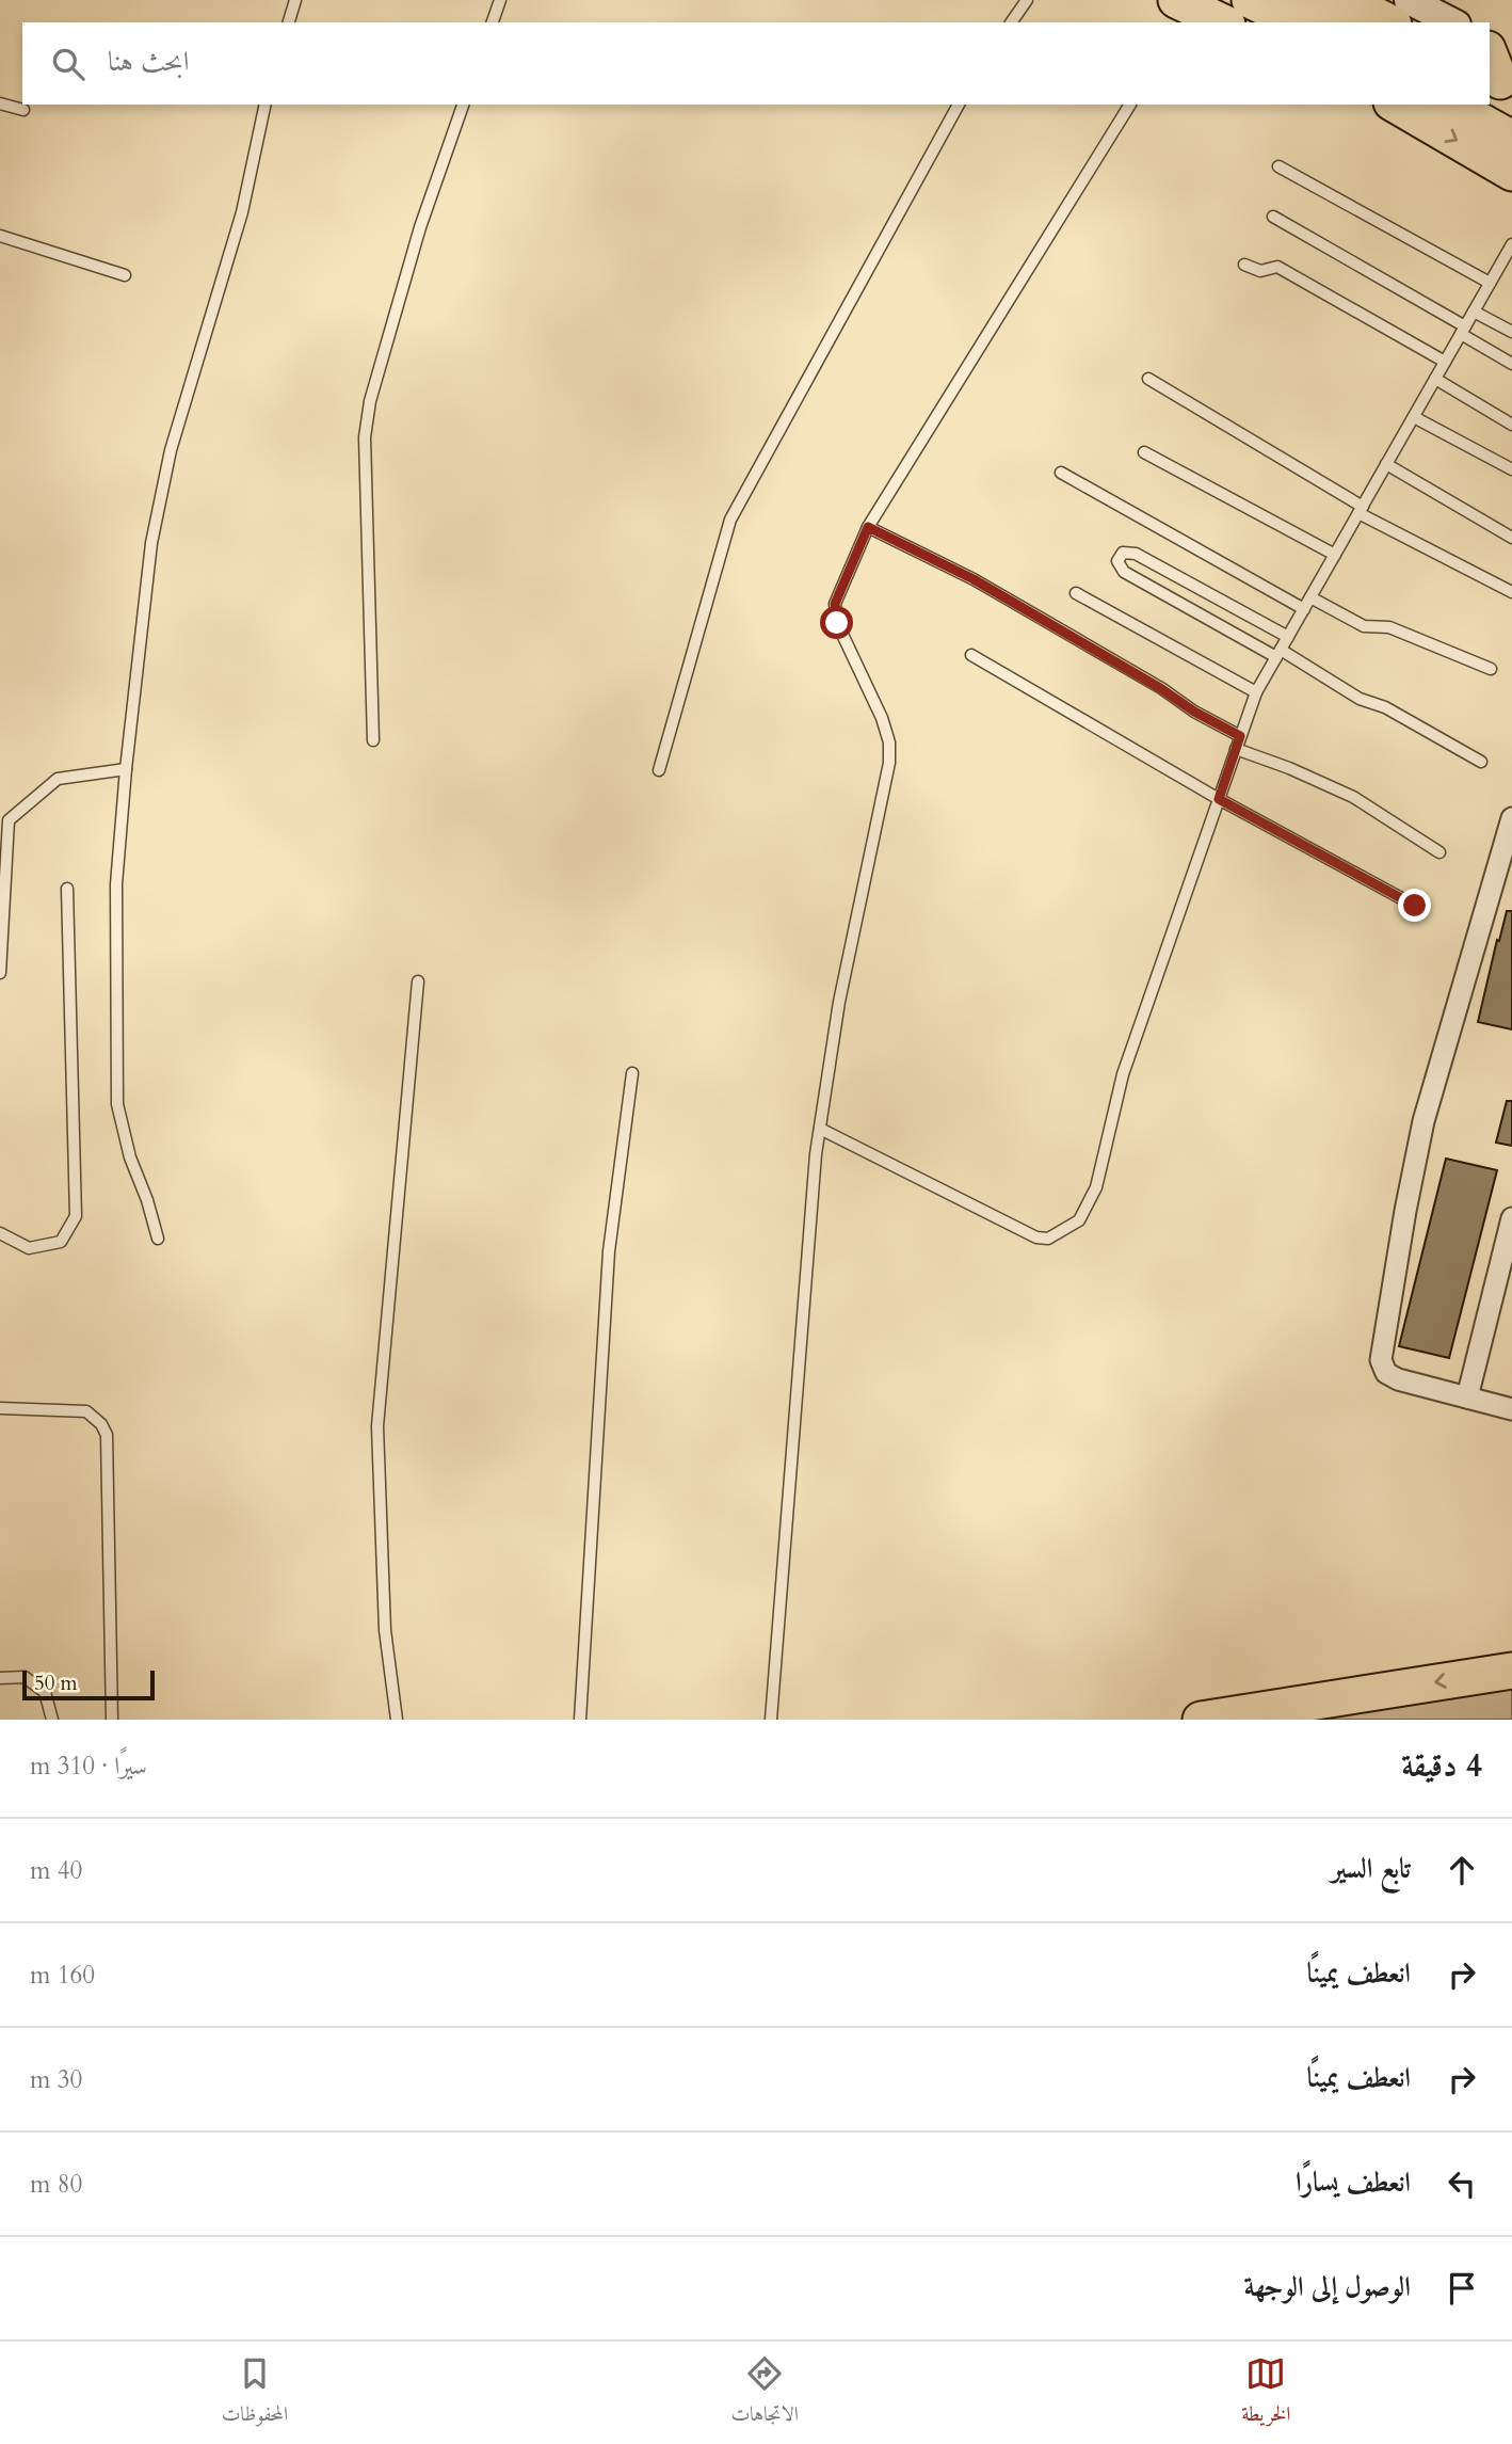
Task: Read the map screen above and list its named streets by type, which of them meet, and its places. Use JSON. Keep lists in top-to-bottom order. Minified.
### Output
{"scale_bar":"50 m","page":{"search":"ابحث هنا","scale":"50 m","heading":["4 دقيقة","سيرًا · 310 m"],"list":[["تابع السير","40 m"],["انعطف يمينًا","160 m"],["انعطف يمينًا","30 m"],["انعطف يسارًا","80 m"],"الوصول إلى الوجهة"],"nav":["الخريطة","الاتجاهات","المحفوظات"]}}
